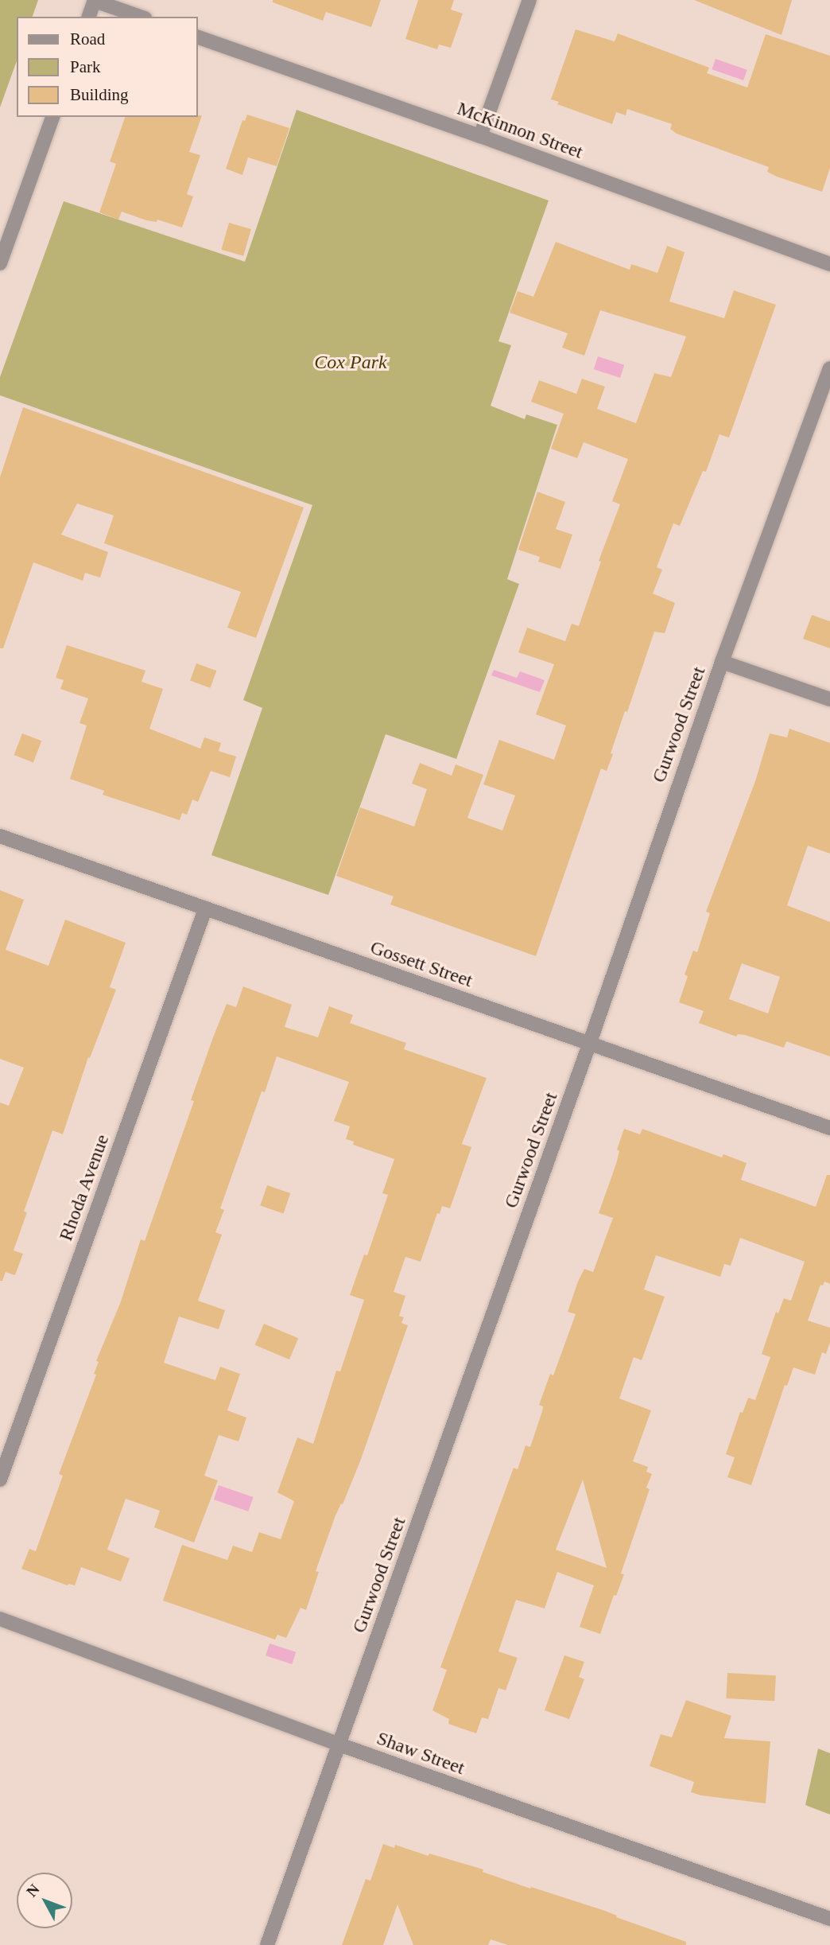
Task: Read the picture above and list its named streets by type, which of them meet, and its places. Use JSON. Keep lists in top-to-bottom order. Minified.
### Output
{"streets":{"street":["McKinnon Street","Gurwood Street","Gossett Street","Rhoda Avenue","Shaw Street"]},"crossings":[["Gurwood Street","Gossett Street"],["Gurwood Street","Shaw Street"],["Gossett Street","Rhoda Avenue"]],"parks":["Cox Park"],"legend":["Road","Park","Building"],"north":"top left"}
